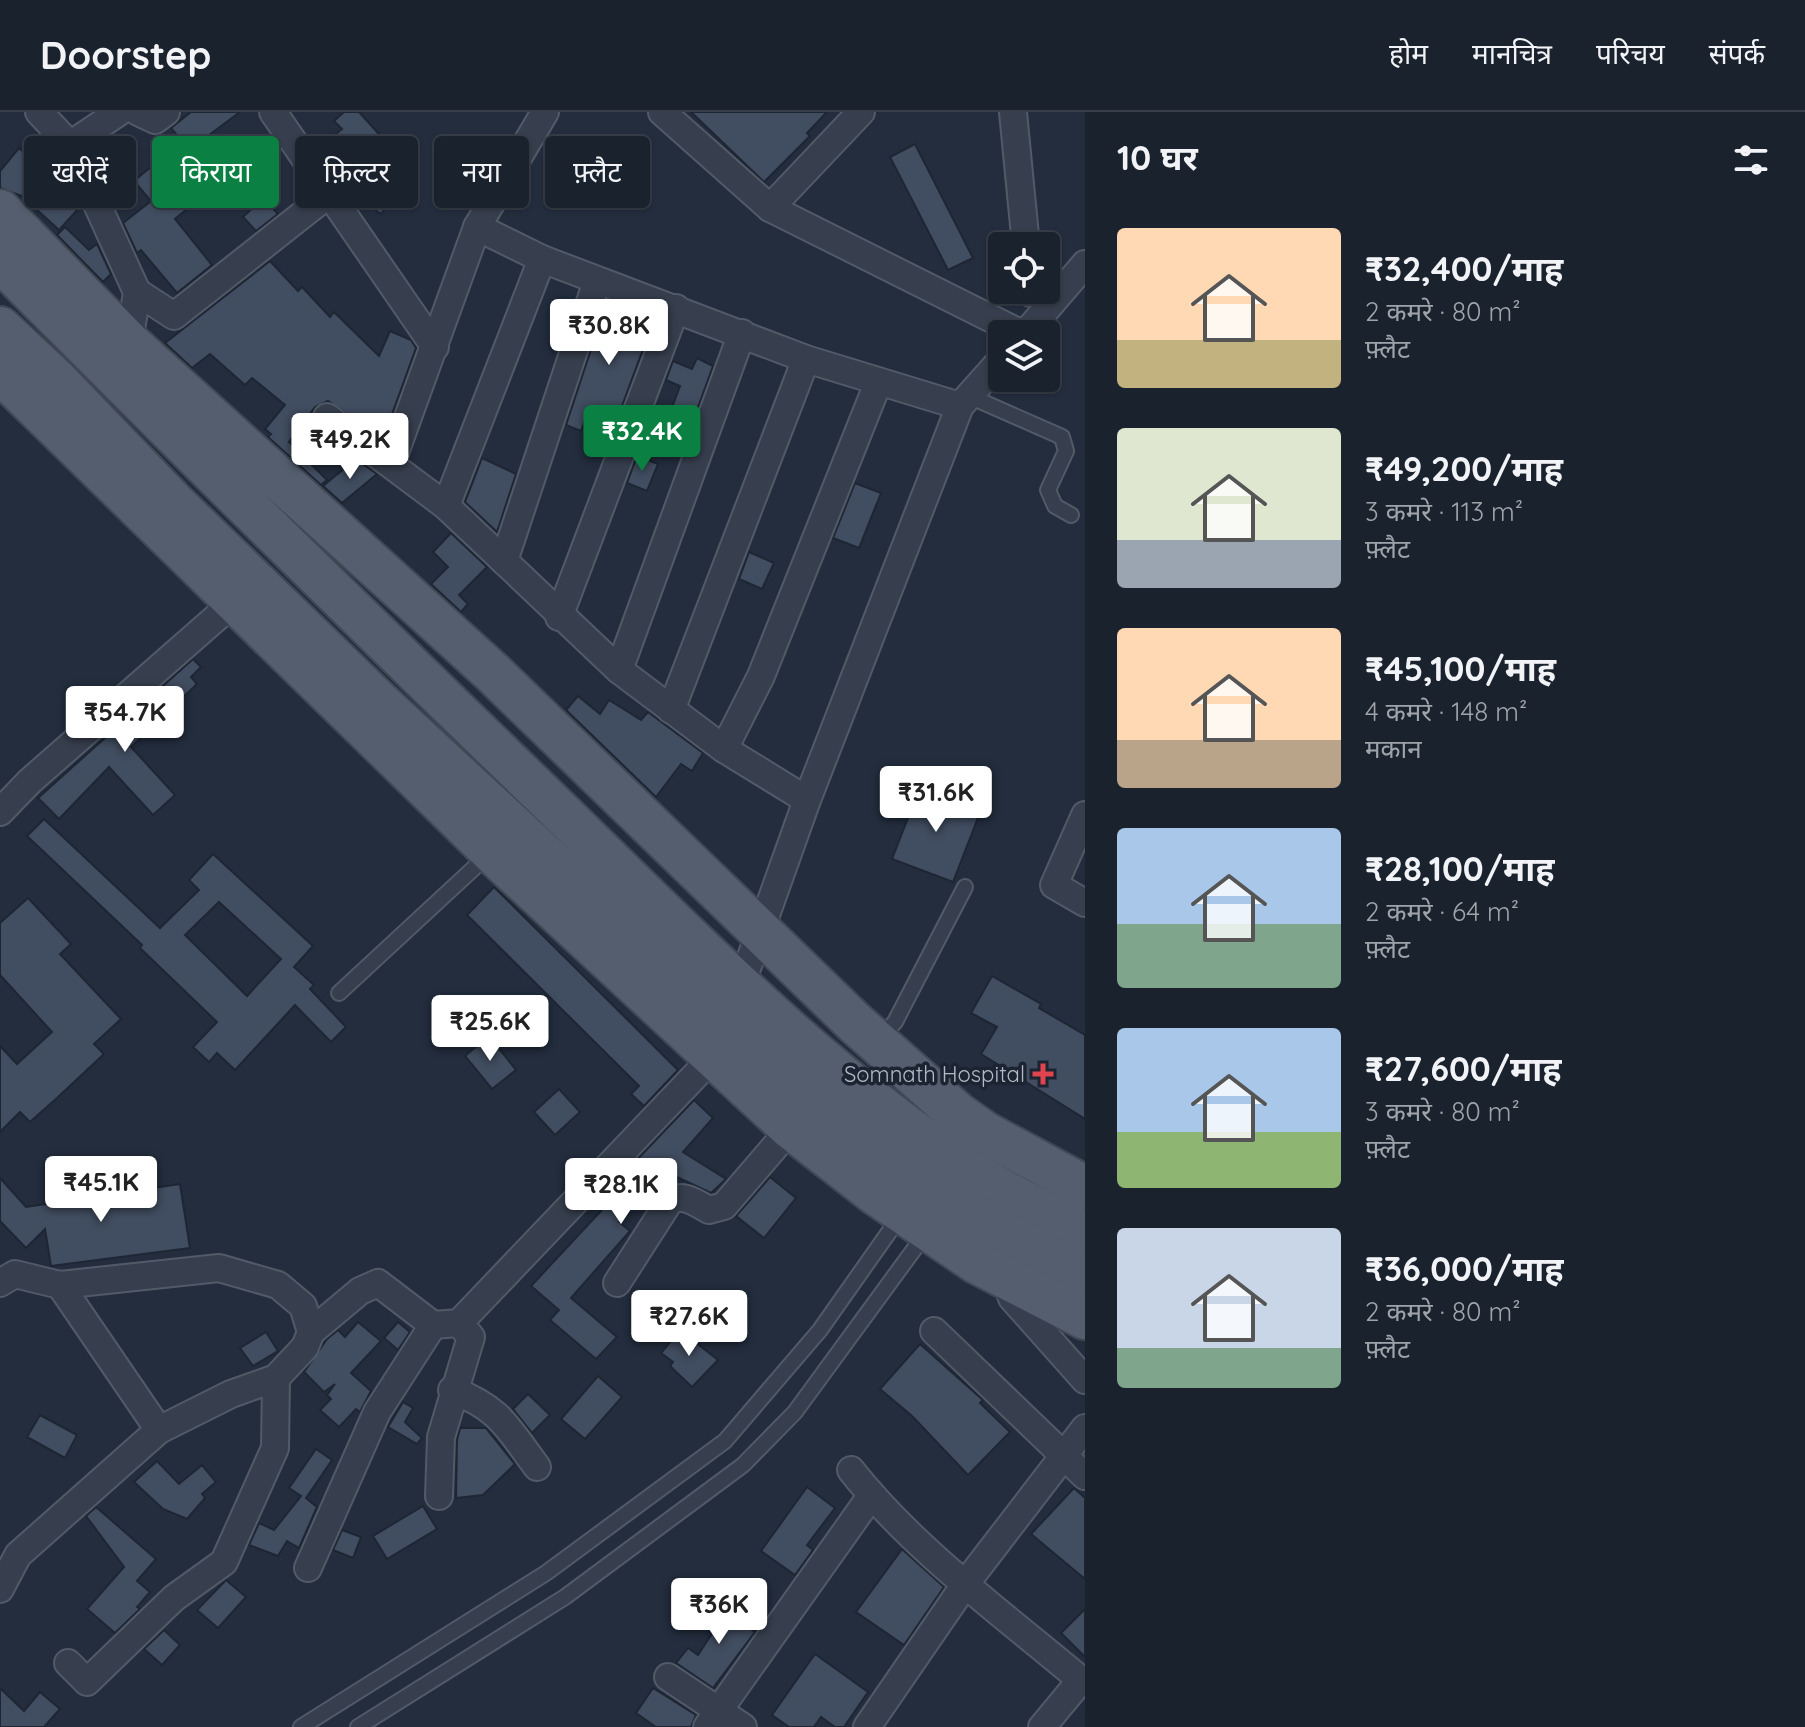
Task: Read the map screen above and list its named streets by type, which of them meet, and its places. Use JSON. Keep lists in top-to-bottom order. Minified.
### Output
{"places":{"health":["Somnath Hospital"]},"page":{"header":"Doorstep","nav":["होम","मानचित्र","परिचय","संपर्क"],"heading":"10 घर","chip":["खरीदें","किराया","फ़िल्टर","नया","फ़्लैट"],"list":[{"name":"₹32,400/माह","note":"2 कमरे · 80 m² · फ़्लैट"},{"name":"₹49,200/माह","note":"3 कमरे · 113 m² · फ़्लैट"},{"name":"₹45,100/माह","note":"4 कमरे · 148 m² · मकान"},{"name":"₹28,100/माह","note":"2 कमरे · 64 m² · फ़्लैट"},{"name":"₹27,600/माह","note":"3 कमरे · 80 m² · फ़्लैट"},{"name":"₹36,000/माह","note":"2 कमरे · 80 m² · फ़्लैट"}],"price":["₹30.8K","₹32.4K","₹49.2K","₹54.7K","₹31.6K","₹25.6K","₹45.1K","₹28.1K","₹27.6K","₹36K"]}}
